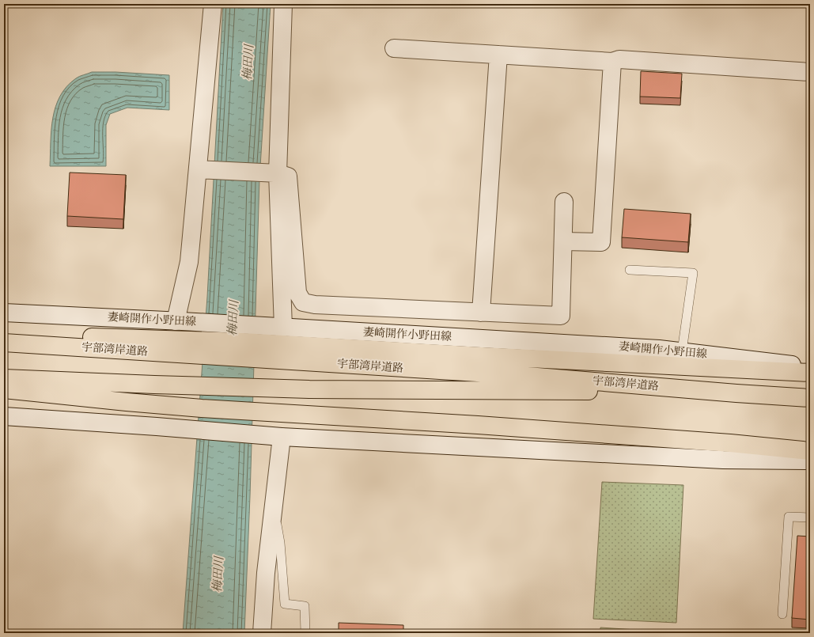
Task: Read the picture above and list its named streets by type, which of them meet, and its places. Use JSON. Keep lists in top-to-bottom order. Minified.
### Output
{"streets":{"highway":["宇部湾岸道路"],"street":["妻崎開作小野田線"]},"water":["梅田川"]}
